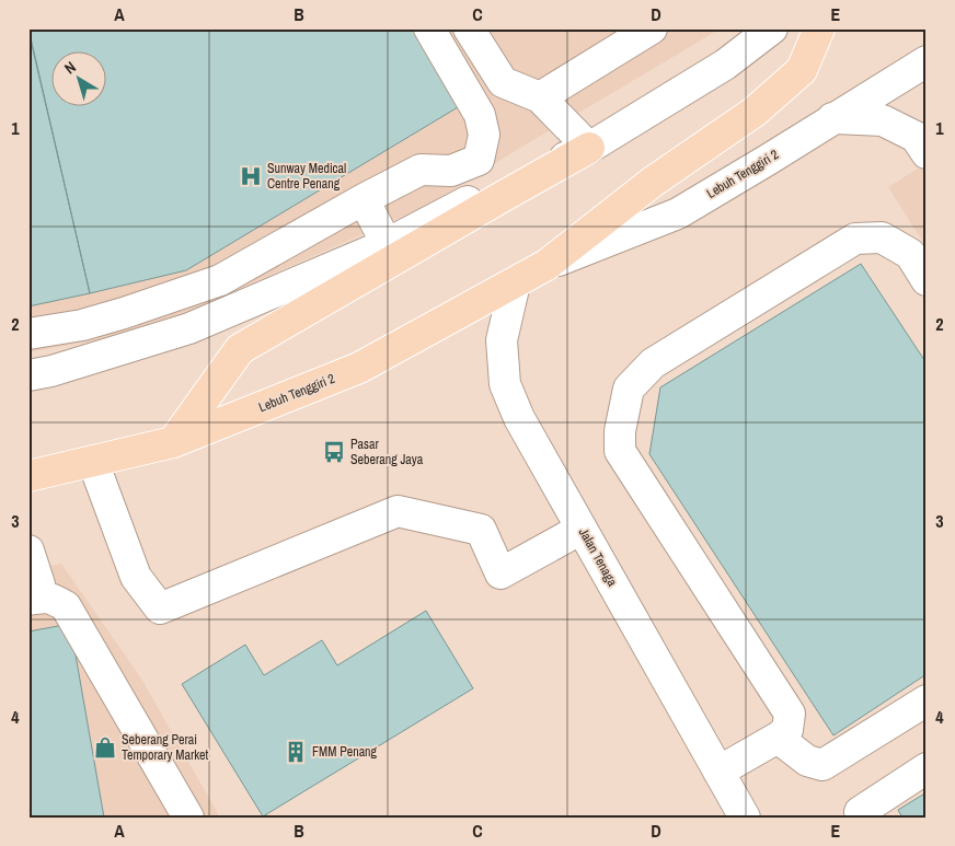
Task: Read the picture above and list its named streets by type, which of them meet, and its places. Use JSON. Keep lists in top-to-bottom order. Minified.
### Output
{"streets":{"main road":["Lebuh Tenggiri 2"],"street":["Jalan Tenaga"]},"crossings":[["Lebuh Tenggiri 2","Jalan Tenaga"]],"places":{"hospital":["Sunway Medical Centre Penang"],"bus stop":["Pasar Seberang Jaya"],"shop":["Seberang Perai Temporary Market"],"building":["FMM Penang"]},"north":"top left","grid":{"columns":["A","B","C","D","E"],"rows":["1","2","3","4"]}}
